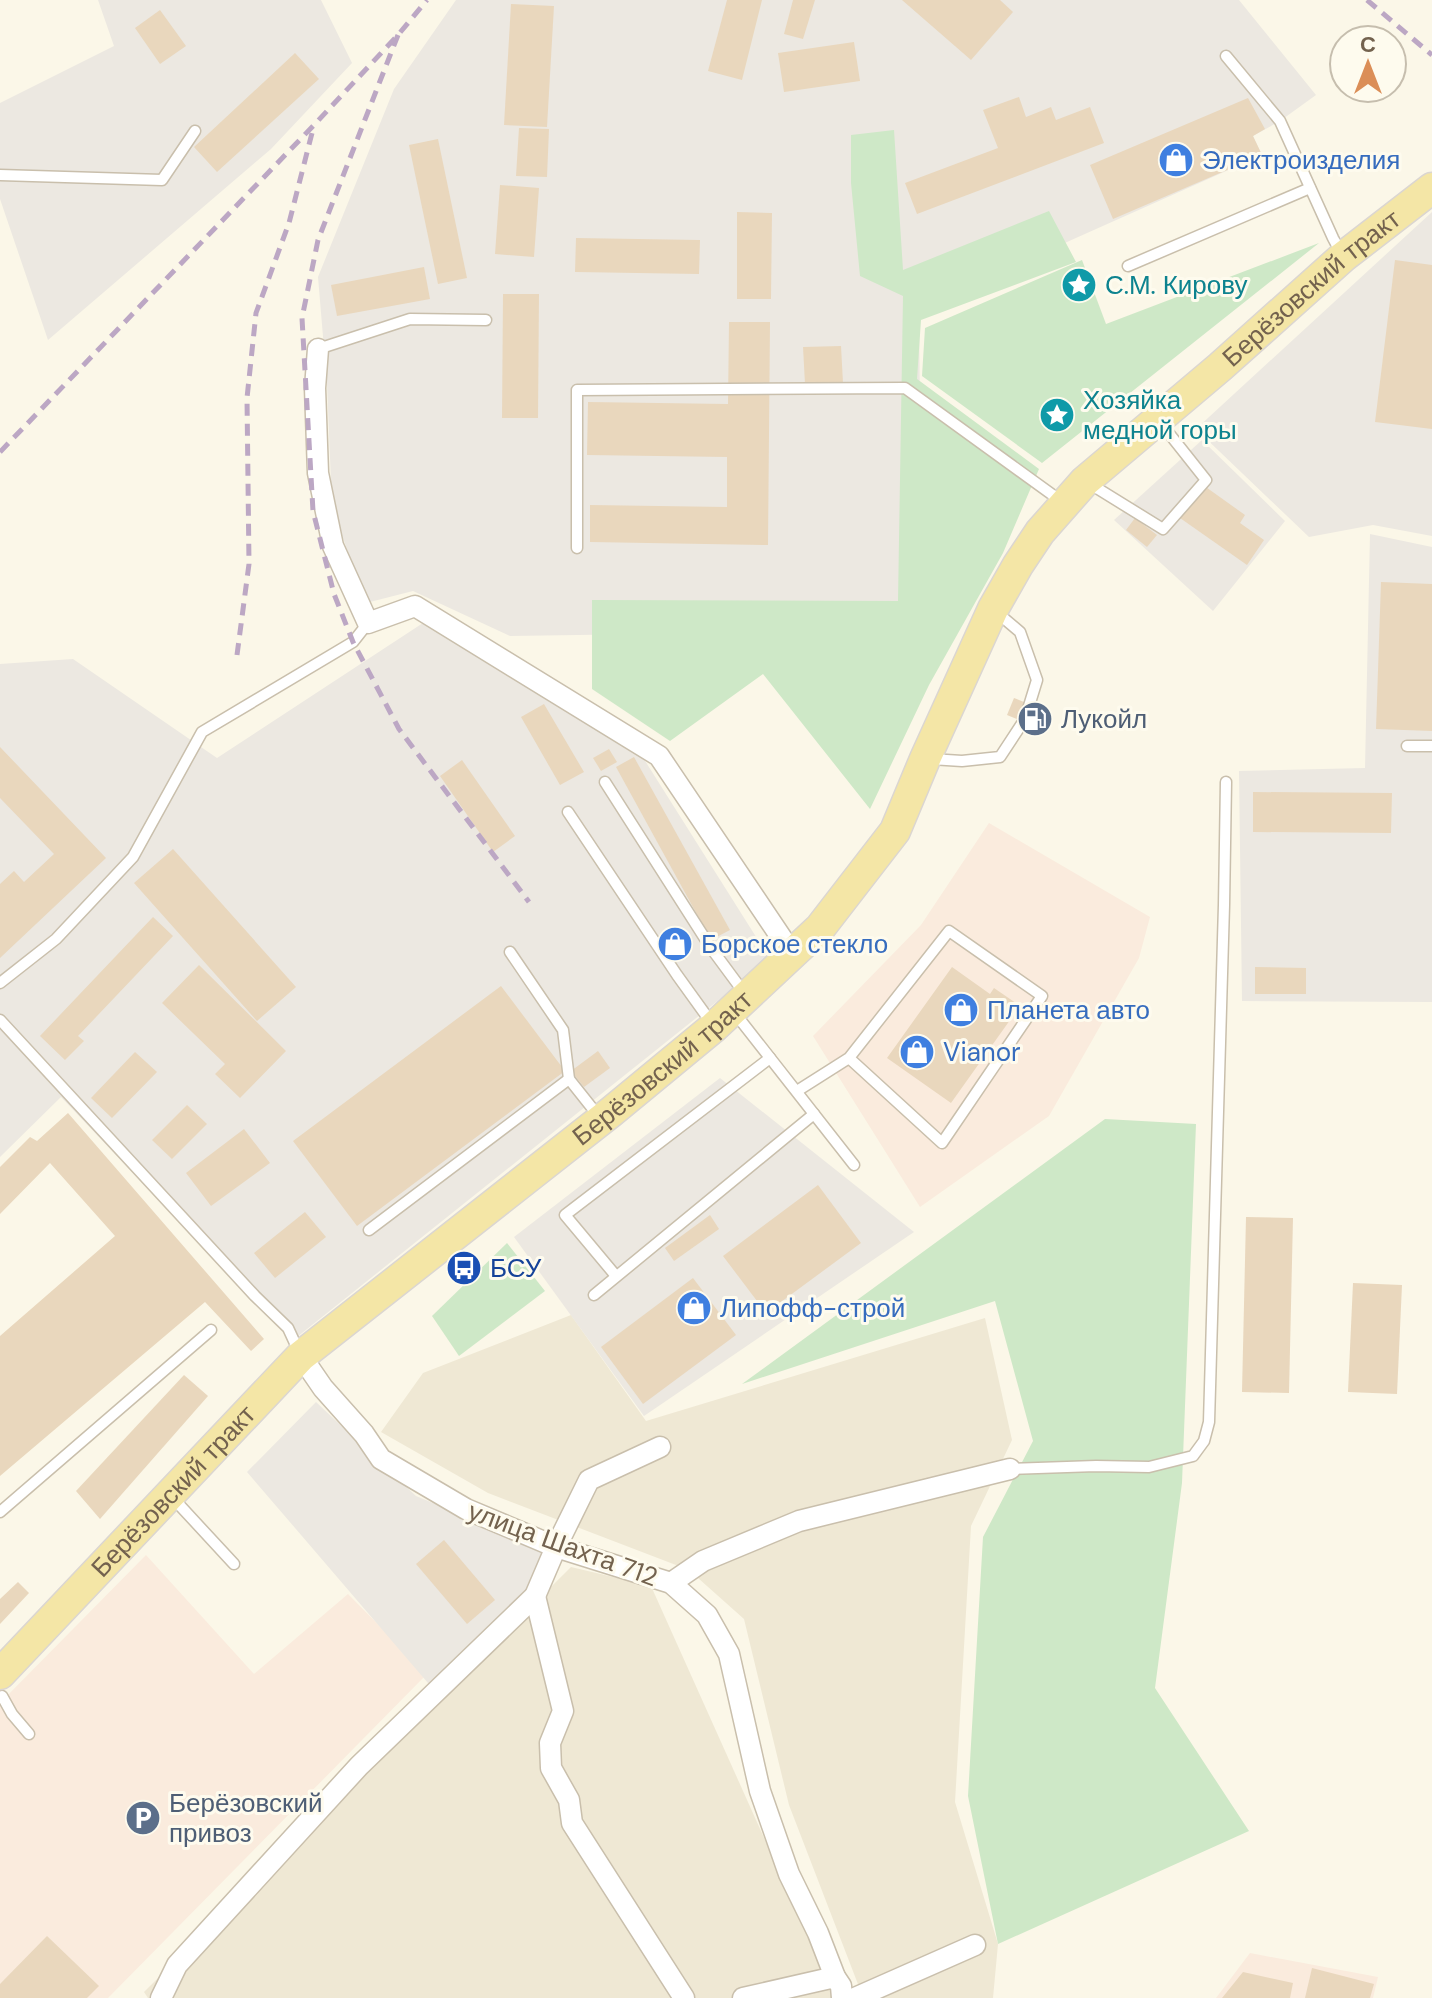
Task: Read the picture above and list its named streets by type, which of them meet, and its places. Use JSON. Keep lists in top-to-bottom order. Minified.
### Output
{"streets":{"main road":["Берёзовский тракт"],"street":["улица Шахта 712"]},"crossings":[["Берёзовский тракт","улица Шахта 712"]],"places":{"shop":["Электроизделия","Борское стекло","Планета авто","Vianor","Липофф-строй"],"place":["С.М. Кирову","Хозяйка медной горы"],"fuel station":["Лукойл"],"bus stop":["БСУ"],"parking":["Берёзовский привоз"]},"north":"top"}
